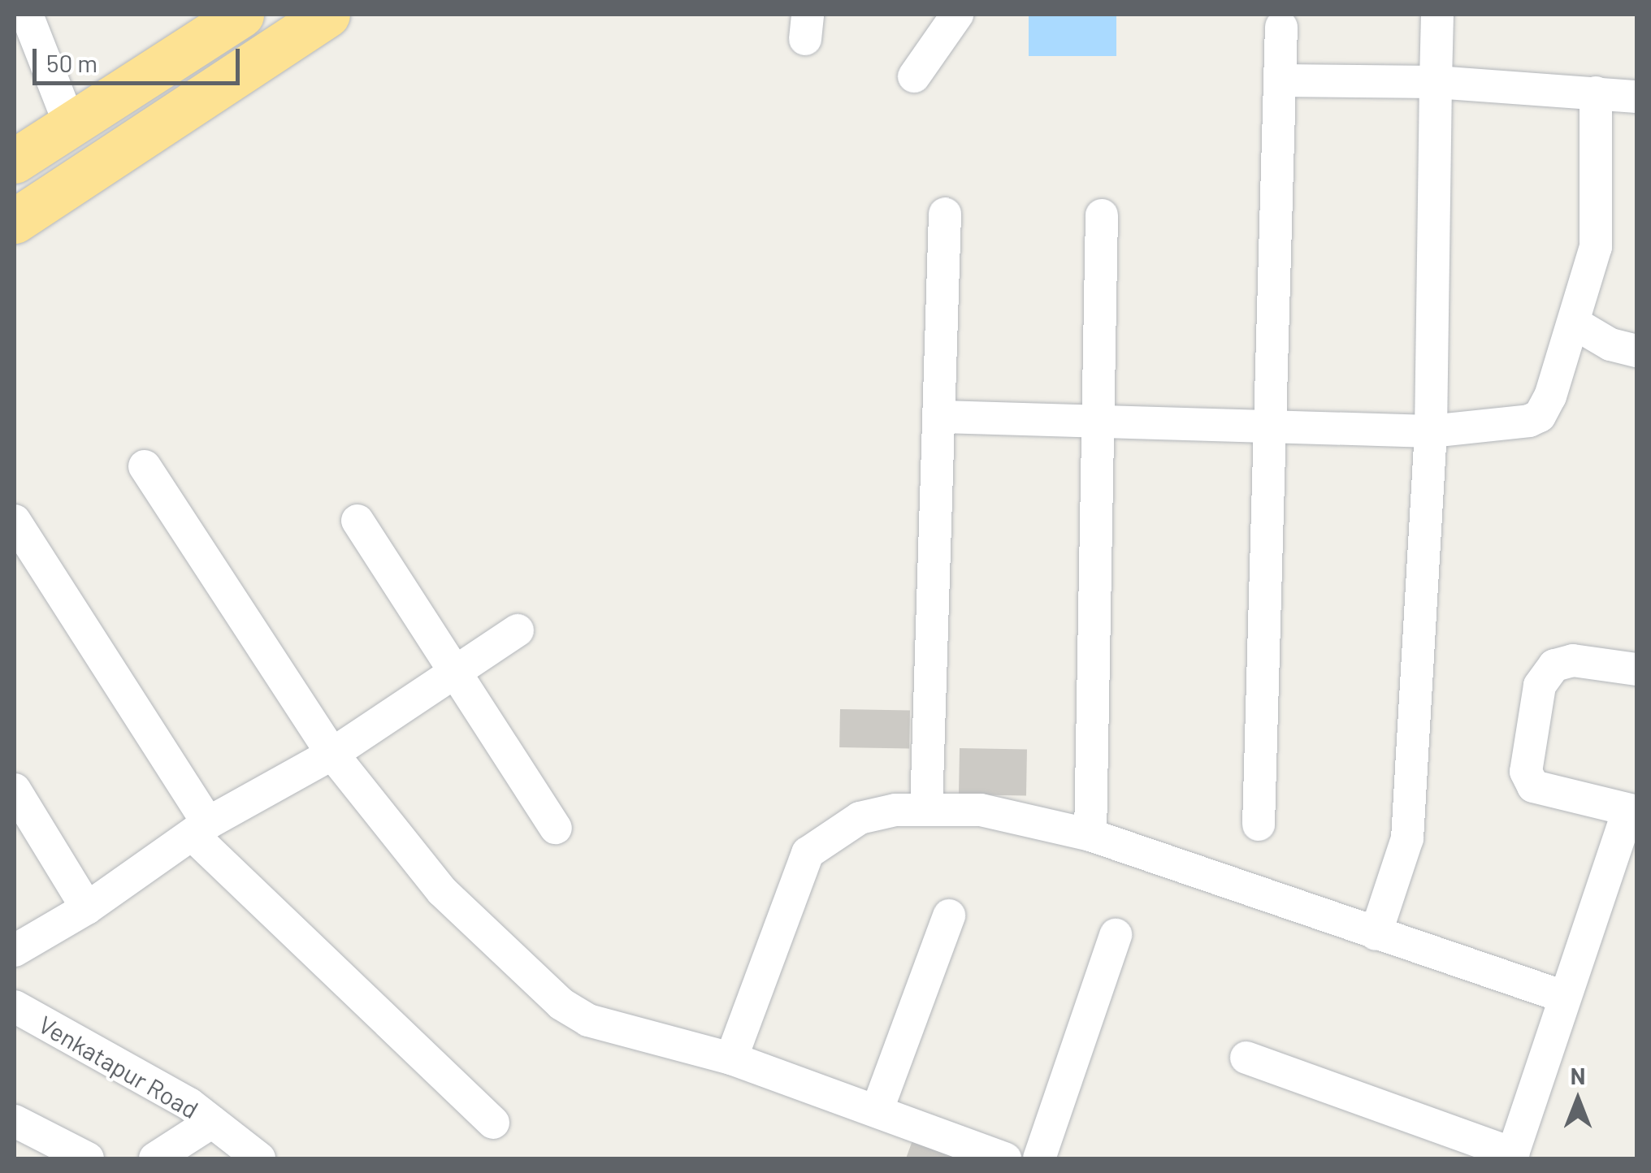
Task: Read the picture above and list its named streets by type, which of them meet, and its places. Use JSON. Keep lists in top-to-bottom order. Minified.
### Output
{"streets":{"street":["Venkatapur Road"]},"scale_bar":"50 m","north":"top"}
